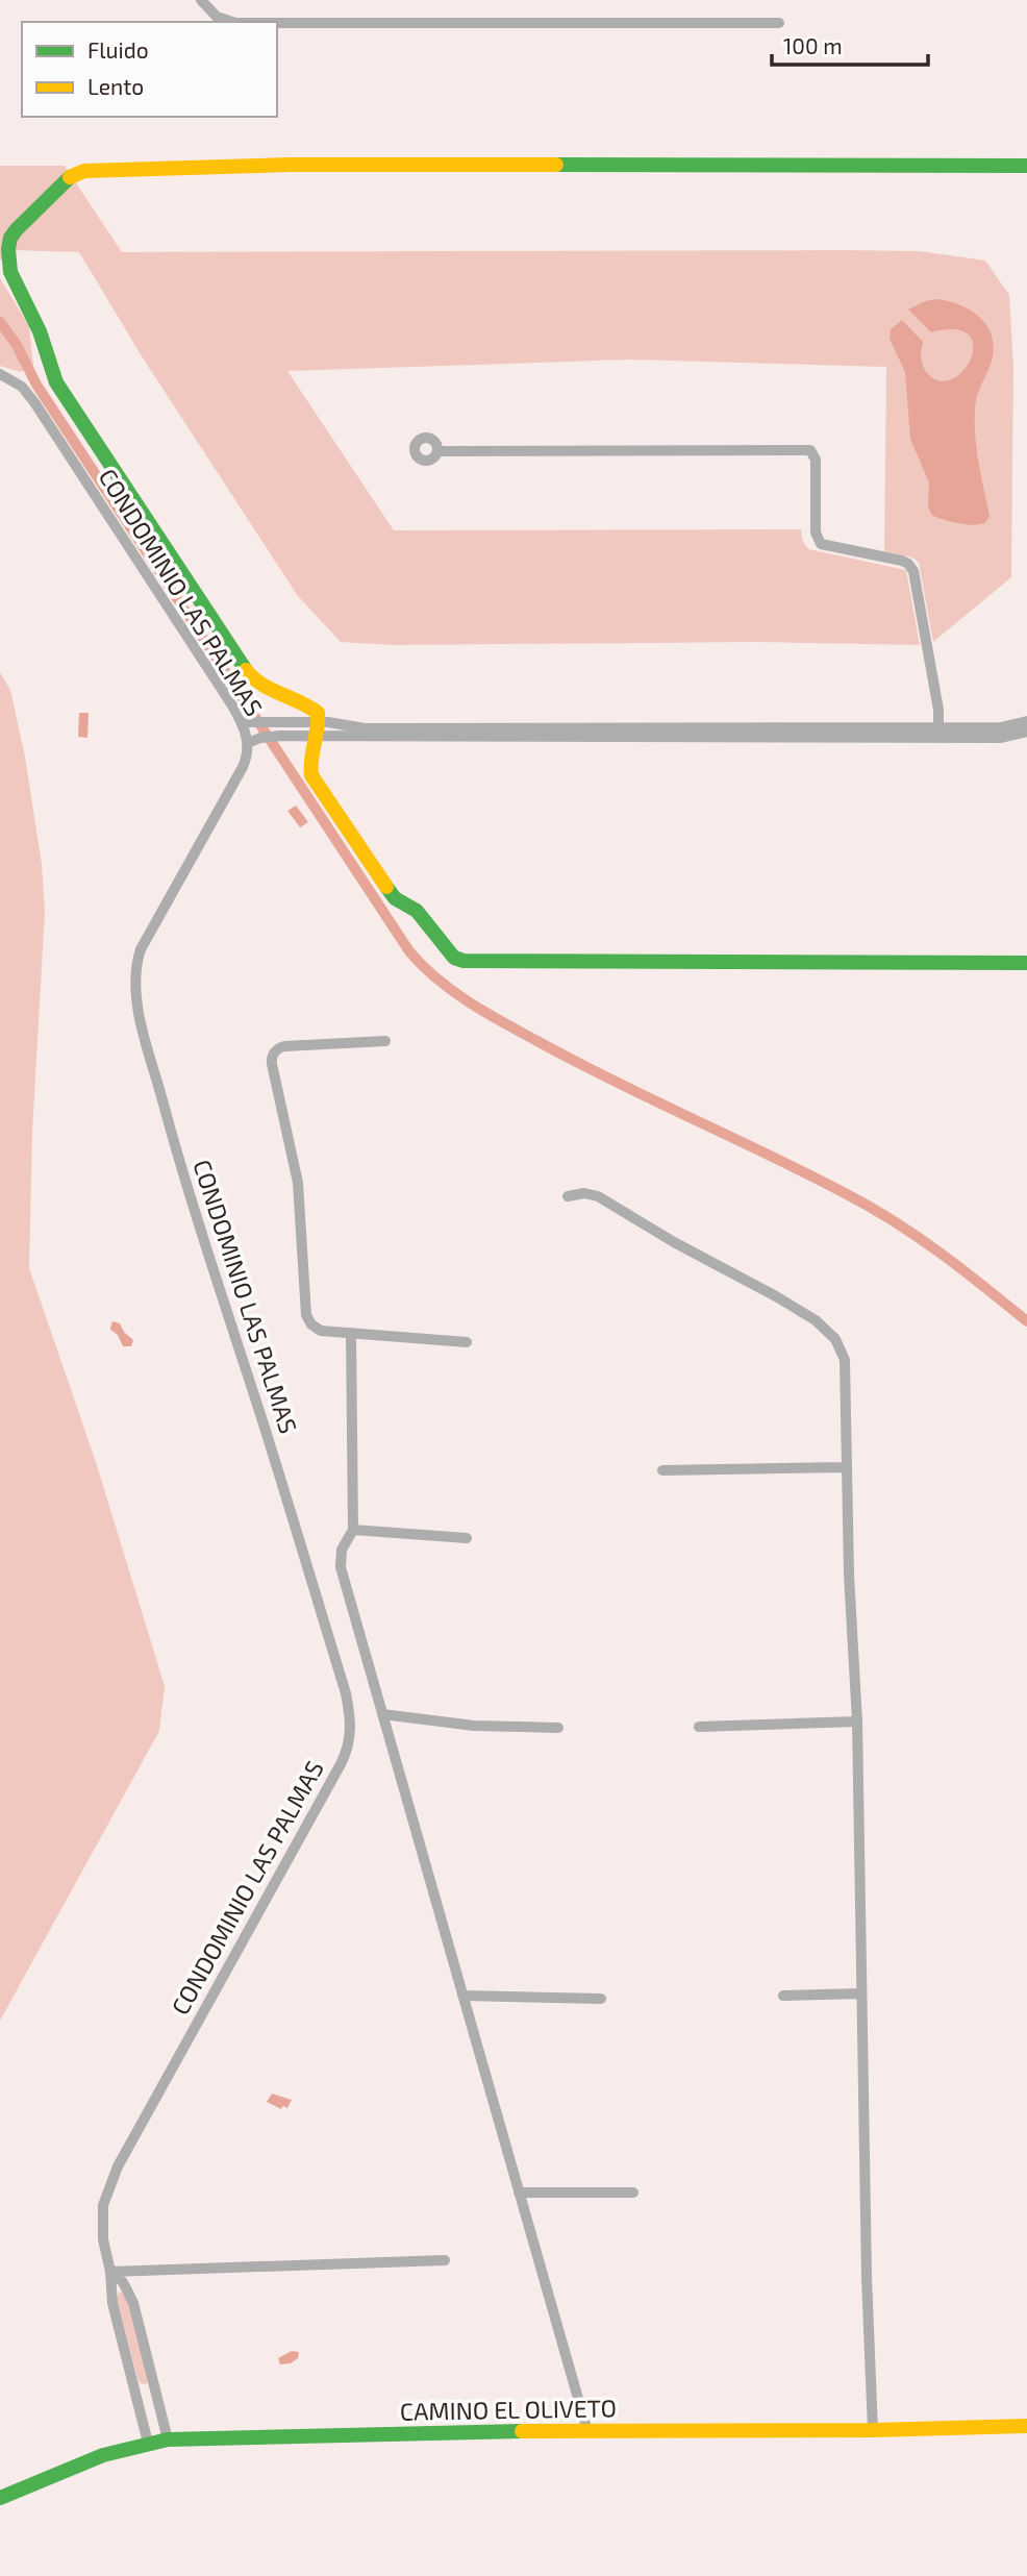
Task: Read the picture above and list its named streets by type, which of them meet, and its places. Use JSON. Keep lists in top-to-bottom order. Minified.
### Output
{"streets":{"street":["CONDOMINIO LAS PALMAS","CAMINO EL OLIVETO"]},"crossings":[["CONDOMINIO LAS PALMAS","CAMINO EL OLIVETO"]],"legend":["Fluido","Lento"],"scale_bar":"100 m"}
